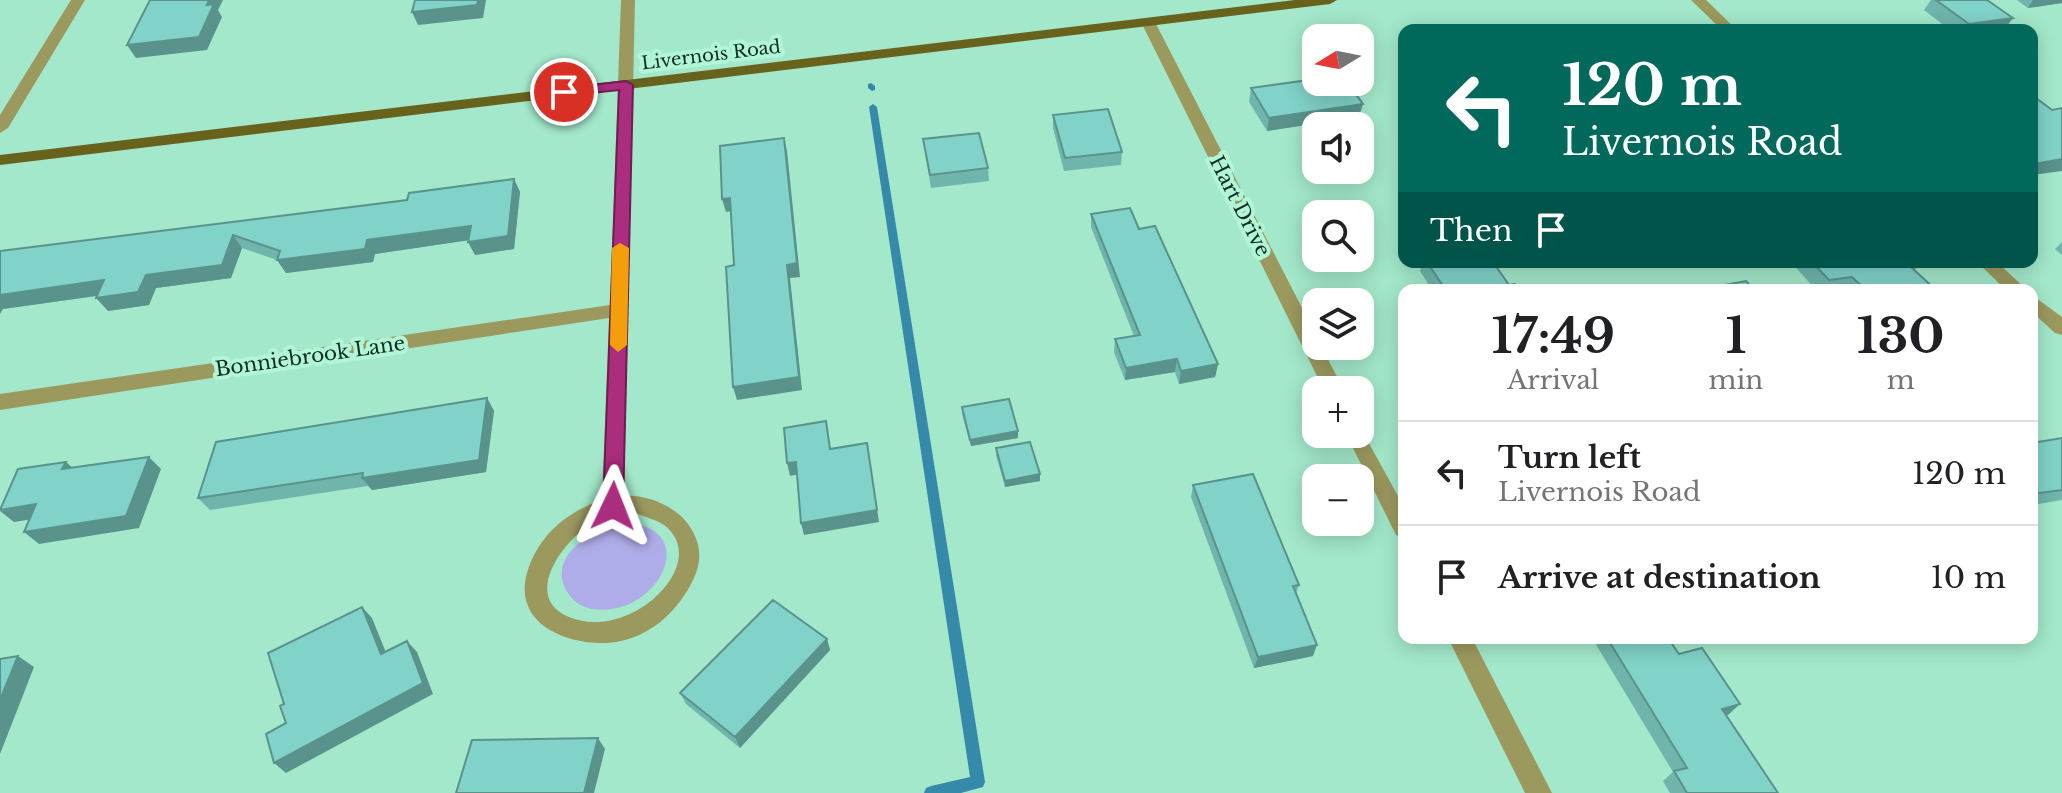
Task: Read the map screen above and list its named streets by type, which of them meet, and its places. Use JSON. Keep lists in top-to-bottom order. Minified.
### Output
{"streets":{"main road":["Livernois Road"],"street":["Hart Drive","Bonniebrook Lane"]},"crossings":[["Livernois Road","Hart Drive"]],"north":"left","page":{"map_buttons":["+","−"],"turn":["120 m","Livernois Road"],"then":"Then","eta":["17:49","Arrival","1","min","130","m"],"list":[{"name":"Turn left","note":"Livernois Road","value":"120 m"},{"name":"Arrive at destination","value":"10 m"}]}}
